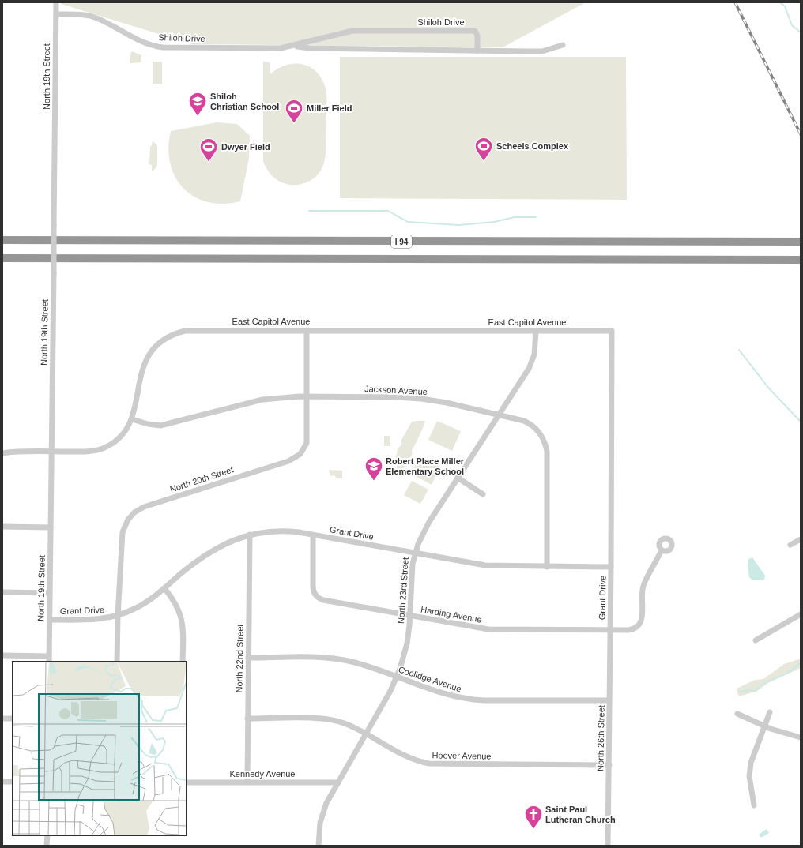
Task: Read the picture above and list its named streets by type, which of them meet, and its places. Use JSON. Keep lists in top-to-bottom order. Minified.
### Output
{"streets":{"highway":["I 94"],"street":["Shiloh Drive","North 19th Street","East Capitol Avenue","Jackson Avenue","North 20th Street","Grant Drive","North 23rd Street","Harding Avenue","North 22nd Street","Coolidge Avenue","North 26th Street","Hoover Avenue","Kennedy Avenue"]},"crossings":[["Shiloh Drive","North 19th Street"],["North 19th Street","East Capitol Avenue"],["North 19th Street","Grant Drive"],["East Capitol Avenue","Jackson Avenue"],["East Capitol Avenue","North 20th Street"],["East Capitol Avenue","Grant Drive"],["East Capitol Avenue","North 23rd Street"],["Jackson Avenue","North 20th Street"],["Jackson Avenue","Grant Drive"],["Jackson Avenue","North 23rd Street"],["North 20th Street","Grant Drive"],["Grant Drive","North 23rd Street"],["Grant Drive","Harding Avenue"],["Grant Drive","North 22nd Street"],["Grant Drive","North 26th Street"],["North 23rd Street","Harding Avenue"],["North 23rd Street","Coolidge Avenue"],["North 23rd Street","Hoover Avenue"],["North 23rd Street","Kennedy Avenue"],["Harding Avenue","North 26th Street"],["North 22nd Street","Coolidge Avenue"],["North 22nd Street","Hoover Avenue"],["North 22nd Street","Kennedy Avenue"],["Coolidge Avenue","North 26th Street"],["North 26th Street","Hoover Avenue"]],"places":{"school or university":["Shiloh Christian School","Robert Place Miller Elementary School"],"sports":["Miller Field","Scheels Complex","Dwyer Field"],"church":["Saint Paul Lutheran Church"]}}
